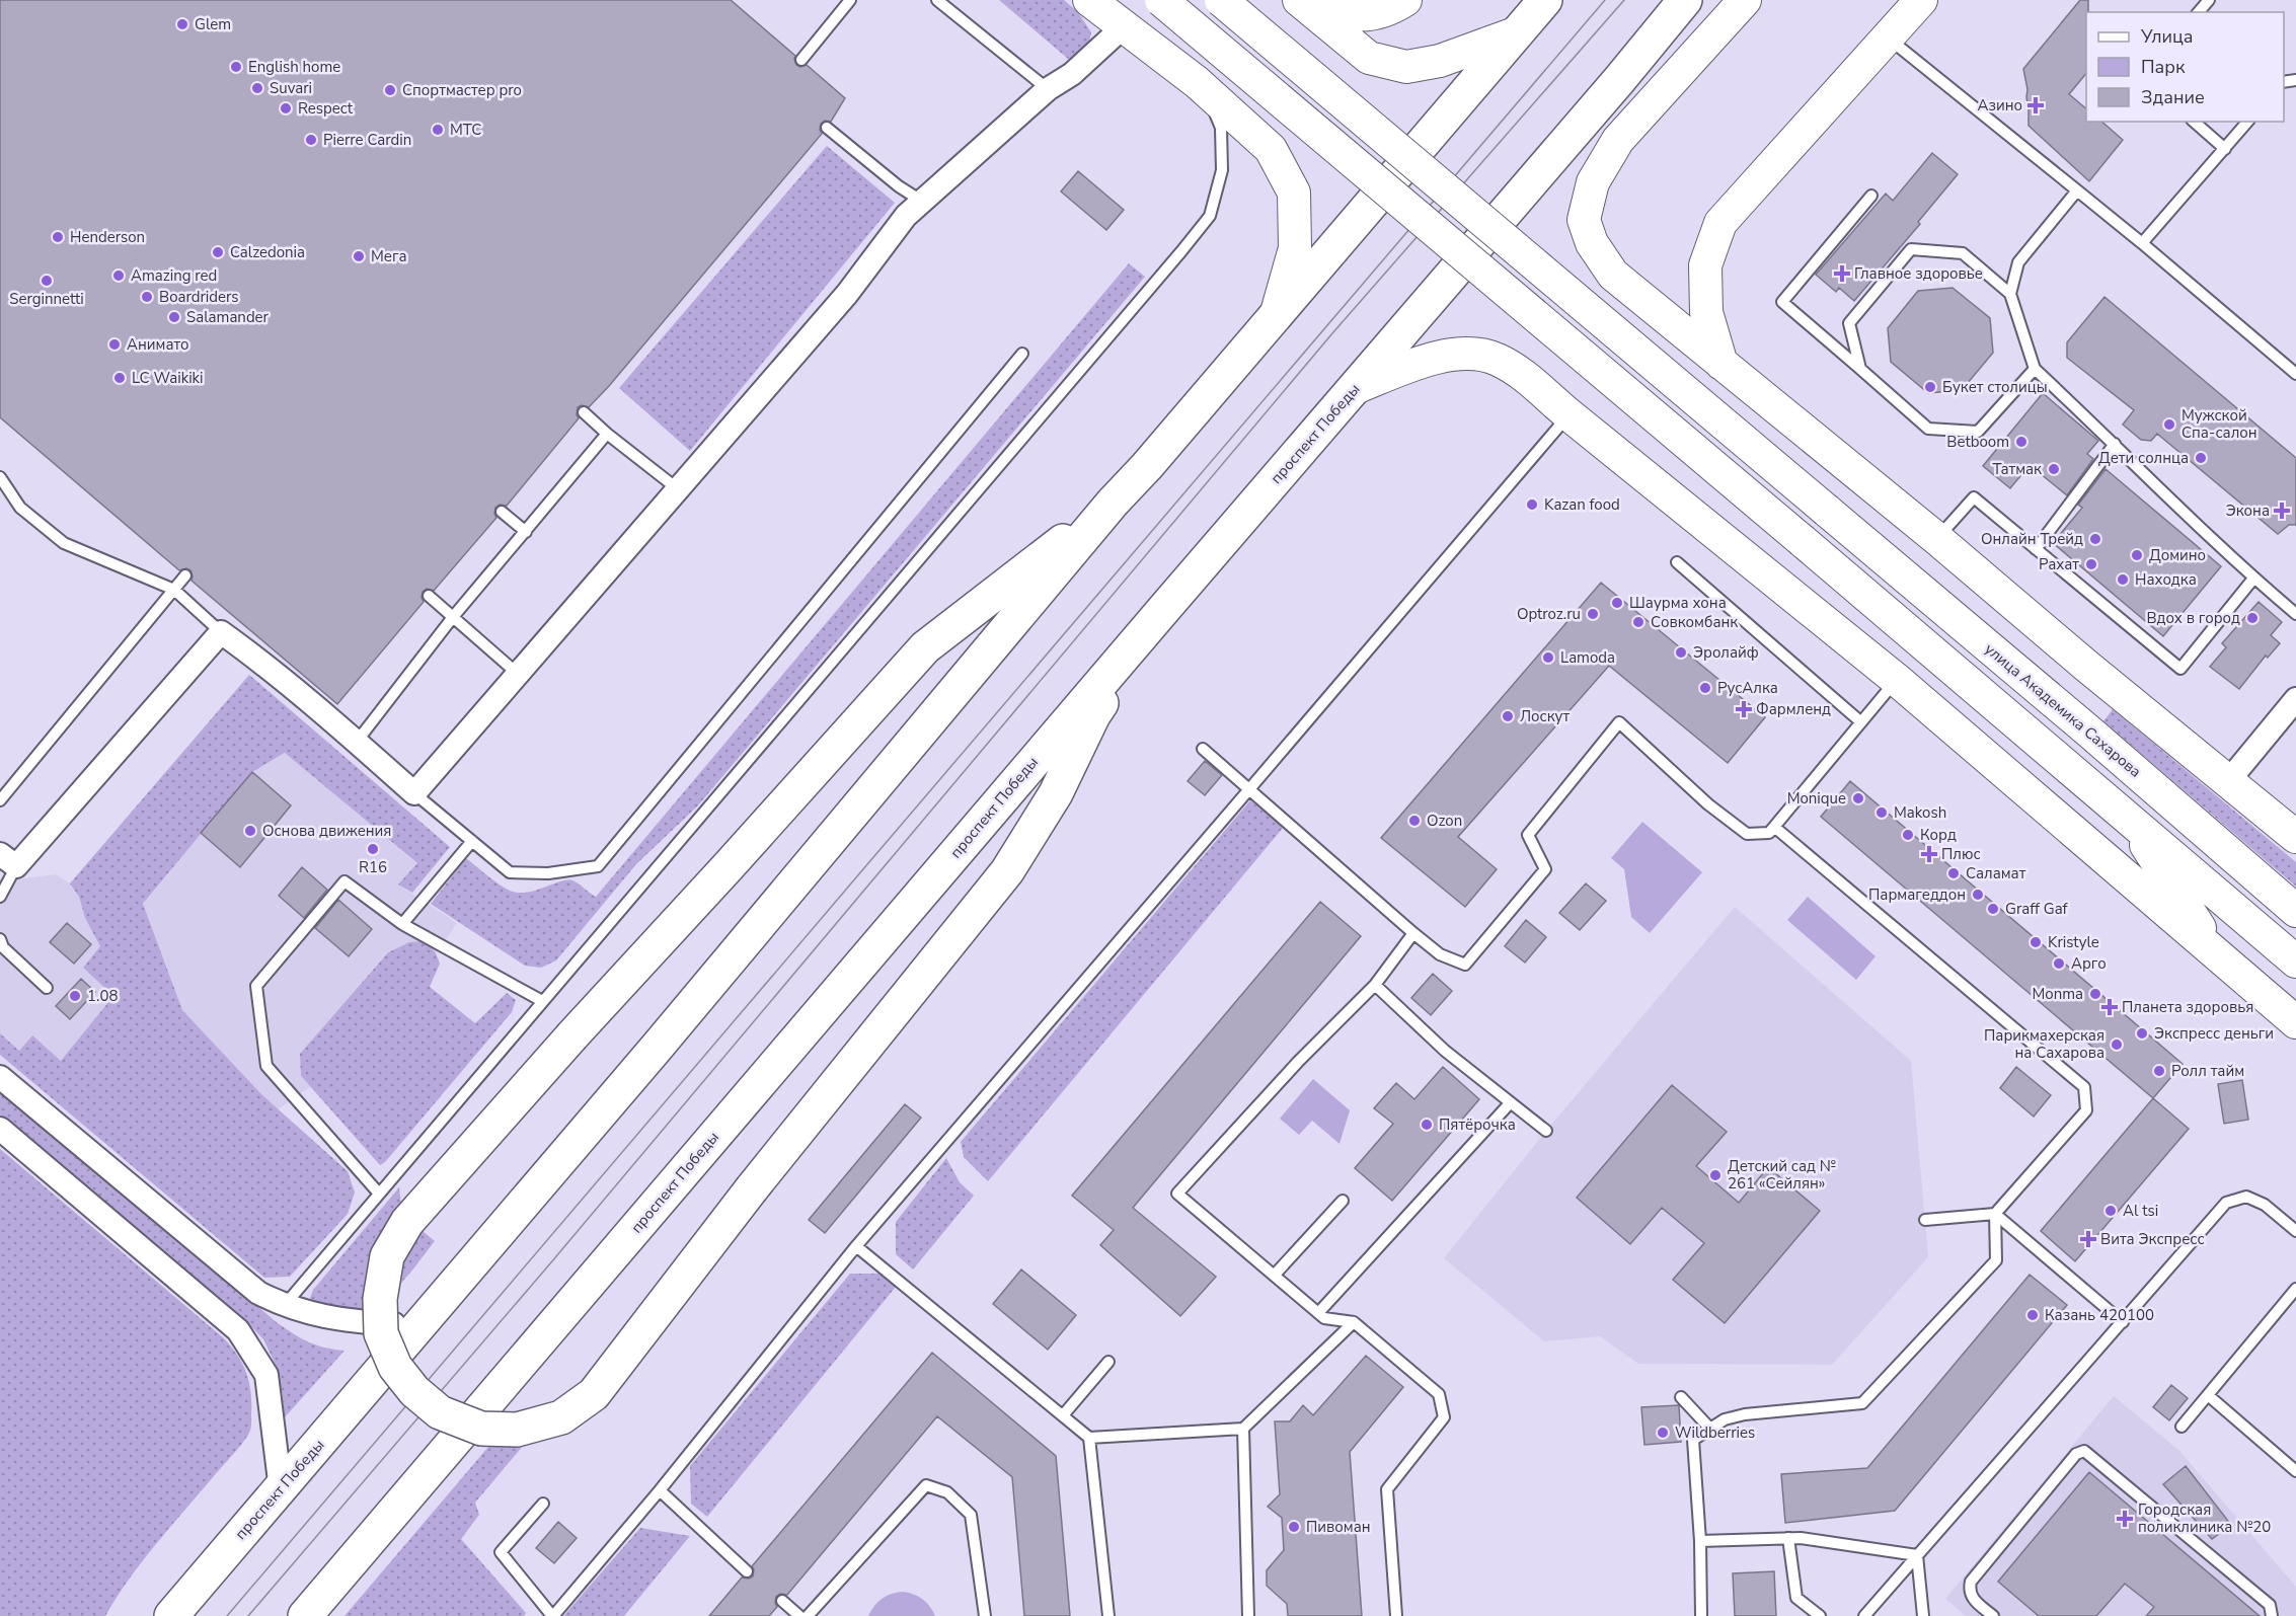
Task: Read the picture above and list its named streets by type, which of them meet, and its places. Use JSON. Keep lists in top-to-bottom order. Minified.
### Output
{"streets":{"main road":["проспект Победы","улица Академика Сахарова"]},"places":{"other":["Glem","English home","Suvari","Спортмастер pro","Respect","МТС","Pierre Cardin","Henderson","Calzedonia","Мега","Amazing red","Serginnetti","Boardriders","Salamander","Анимато","LC Waikiki","Букет столицы","Мужской Спа-салон","Betboom","Дети солнца","Татмак","Kazan food","Онлайн Трейд","Домино","Рахат","Находка","Шаурма хона","Optroz.ru","Вдох в город","Совкомбанк","Эролайф","Lamoda","РусАлка","Лоскут","Monique","Makosh","Ozon","Основа движения","Корд","R16","Саламат","Пармагеддон","Graff Gaf","Kristyle","Арго","Monma","1.08","Экспресс деньги","Парикмахерская на Сахарова","Ролл тайм","Пятёрочка","Детский сад № 261 «Сейлян»","Al tsi","Казань 420100","Wildberries","Пивоман"],"health":["Азино","Главное здоровье","Экона","Фармленд","Плюс","Планета здоровья","Вита Экспресс","Городская поликлиника №20"]},"legend":["Улица","Парк","Здание"]}
